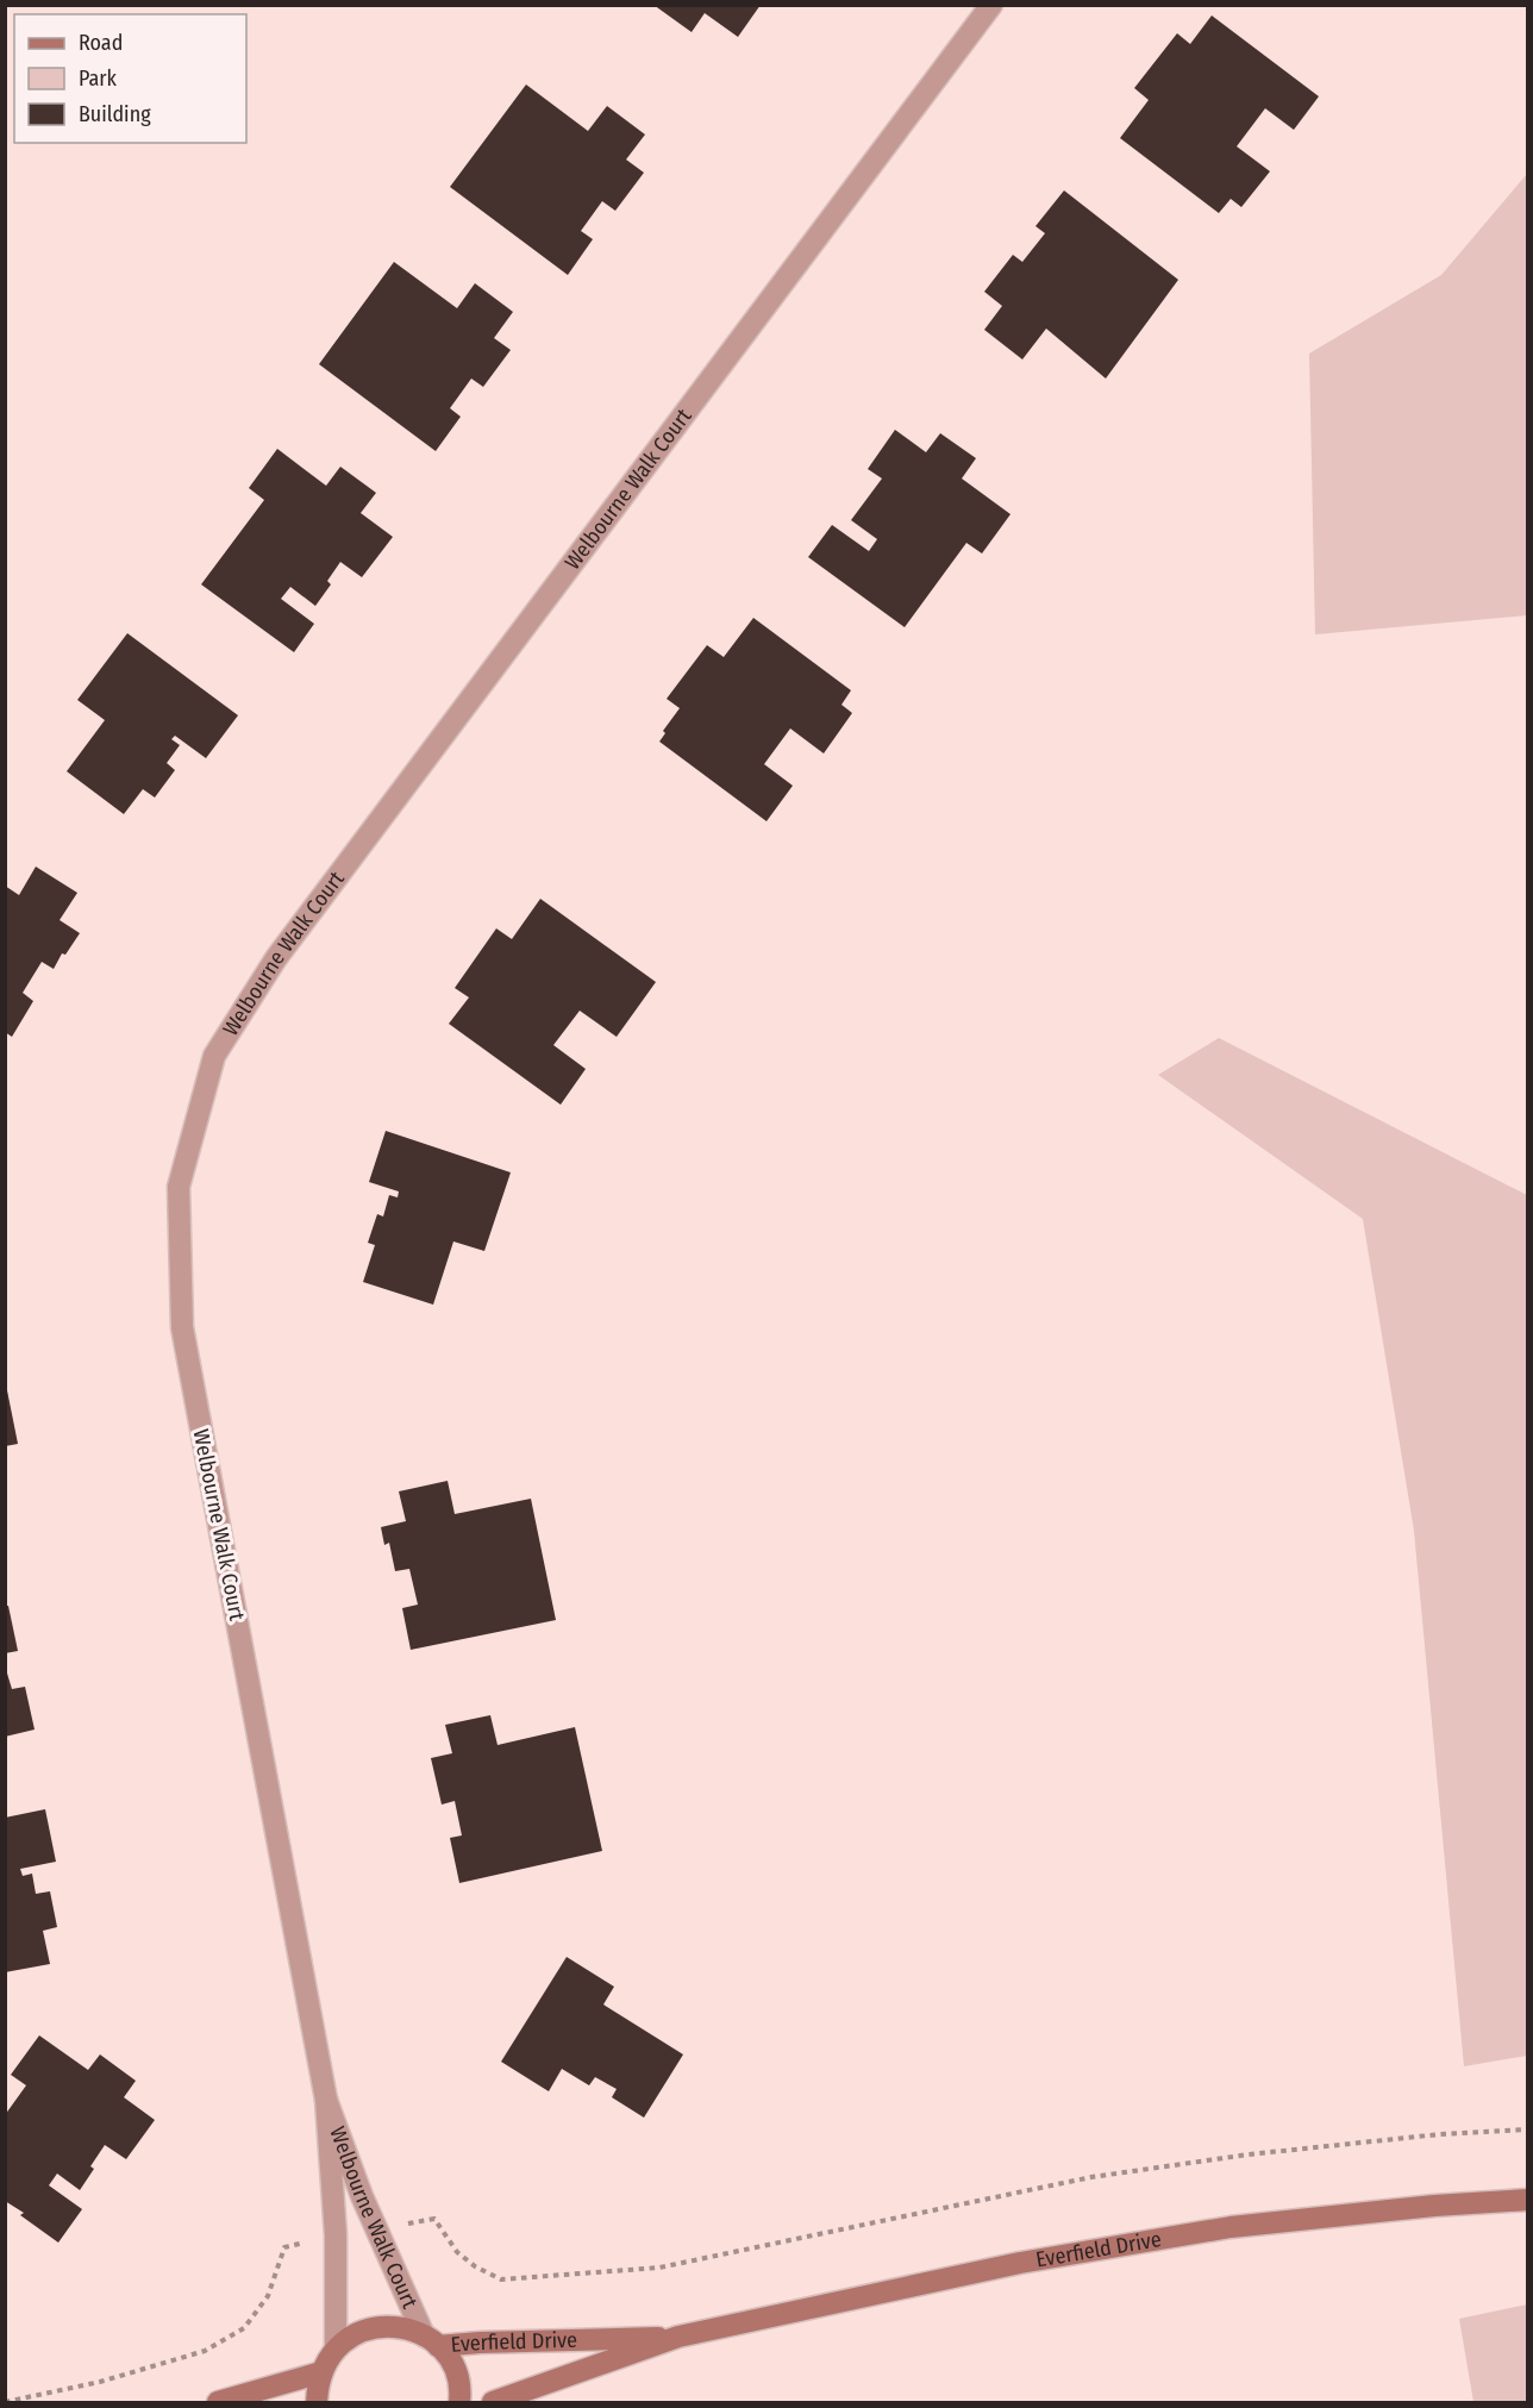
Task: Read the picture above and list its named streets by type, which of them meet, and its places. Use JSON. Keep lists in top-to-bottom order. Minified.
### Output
{"streets":{"street":["Welbourne Walk Court","Everfield Drive"]},"crossings":[["Welbourne Walk Court","Everfield Drive"]],"legend":["Road","Park","Building"]}
